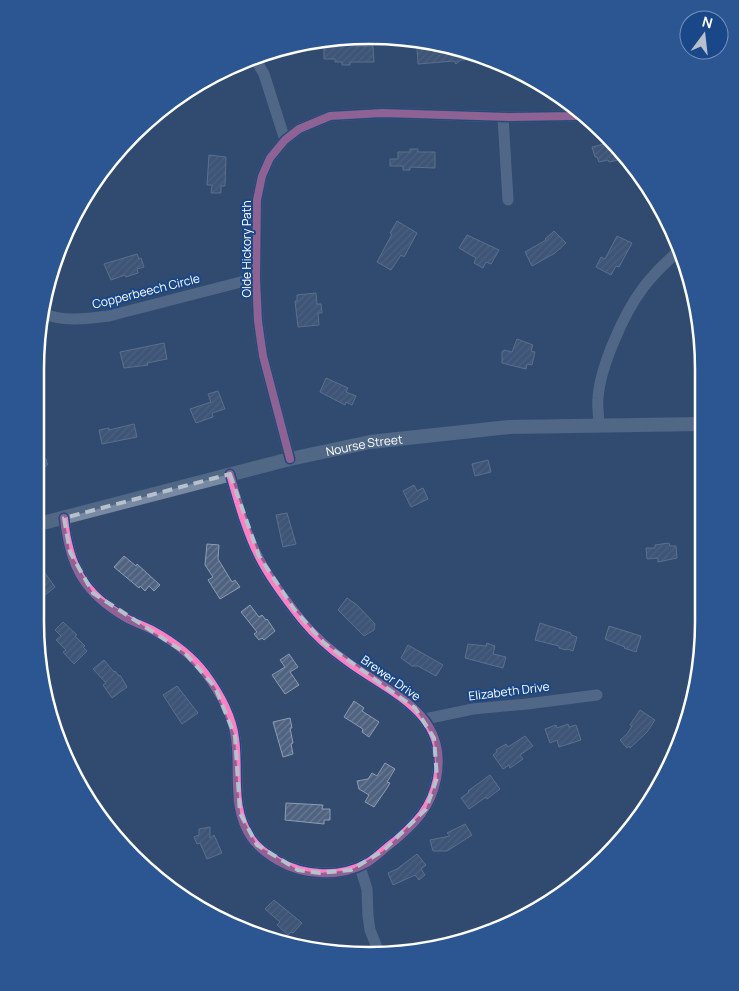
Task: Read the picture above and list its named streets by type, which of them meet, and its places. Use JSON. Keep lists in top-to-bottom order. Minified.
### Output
{"streets":{"main road":["Nourse Street"],"street":["Olde Hickory Path","Copperbeech Circle","Brewer Drive","Elizabeth Drive"]},"crossings":[["Olde Hickory Path","Copperbeech Circle"],["Olde Hickory Path","Nourse Street"],["Nourse Street","Brewer Drive"],["Brewer Drive","Elizabeth Drive"]],"north":"top"}
